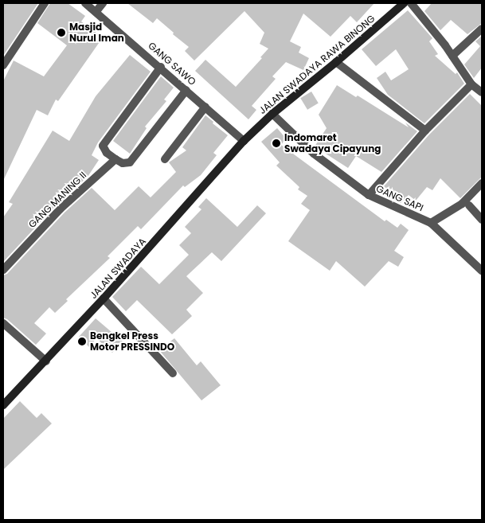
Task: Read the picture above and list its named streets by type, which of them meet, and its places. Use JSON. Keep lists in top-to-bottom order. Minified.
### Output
{"streets":{"main road":["JALAN SWADAYA RAWA BINONG","JALAN SWADAYA"],"street":["GANG SAWO","GANG SAPI","GANG MANING II"]},"crossings":[["GANG SAWO","JALAN SWADAYA RAWA BINONG"],["GANG SAWO","JALAN SWADAYA"],["JALAN SWADAYA RAWA BINONG","GANG SAPI"],["JALAN SWADAYA RAWA BINONG","JALAN SWADAYA"]],"places":["Masjid Nurul Iman","Indomaret Swadaya Cipayung","Bengkel Press Motor PRESSINDO"]}
